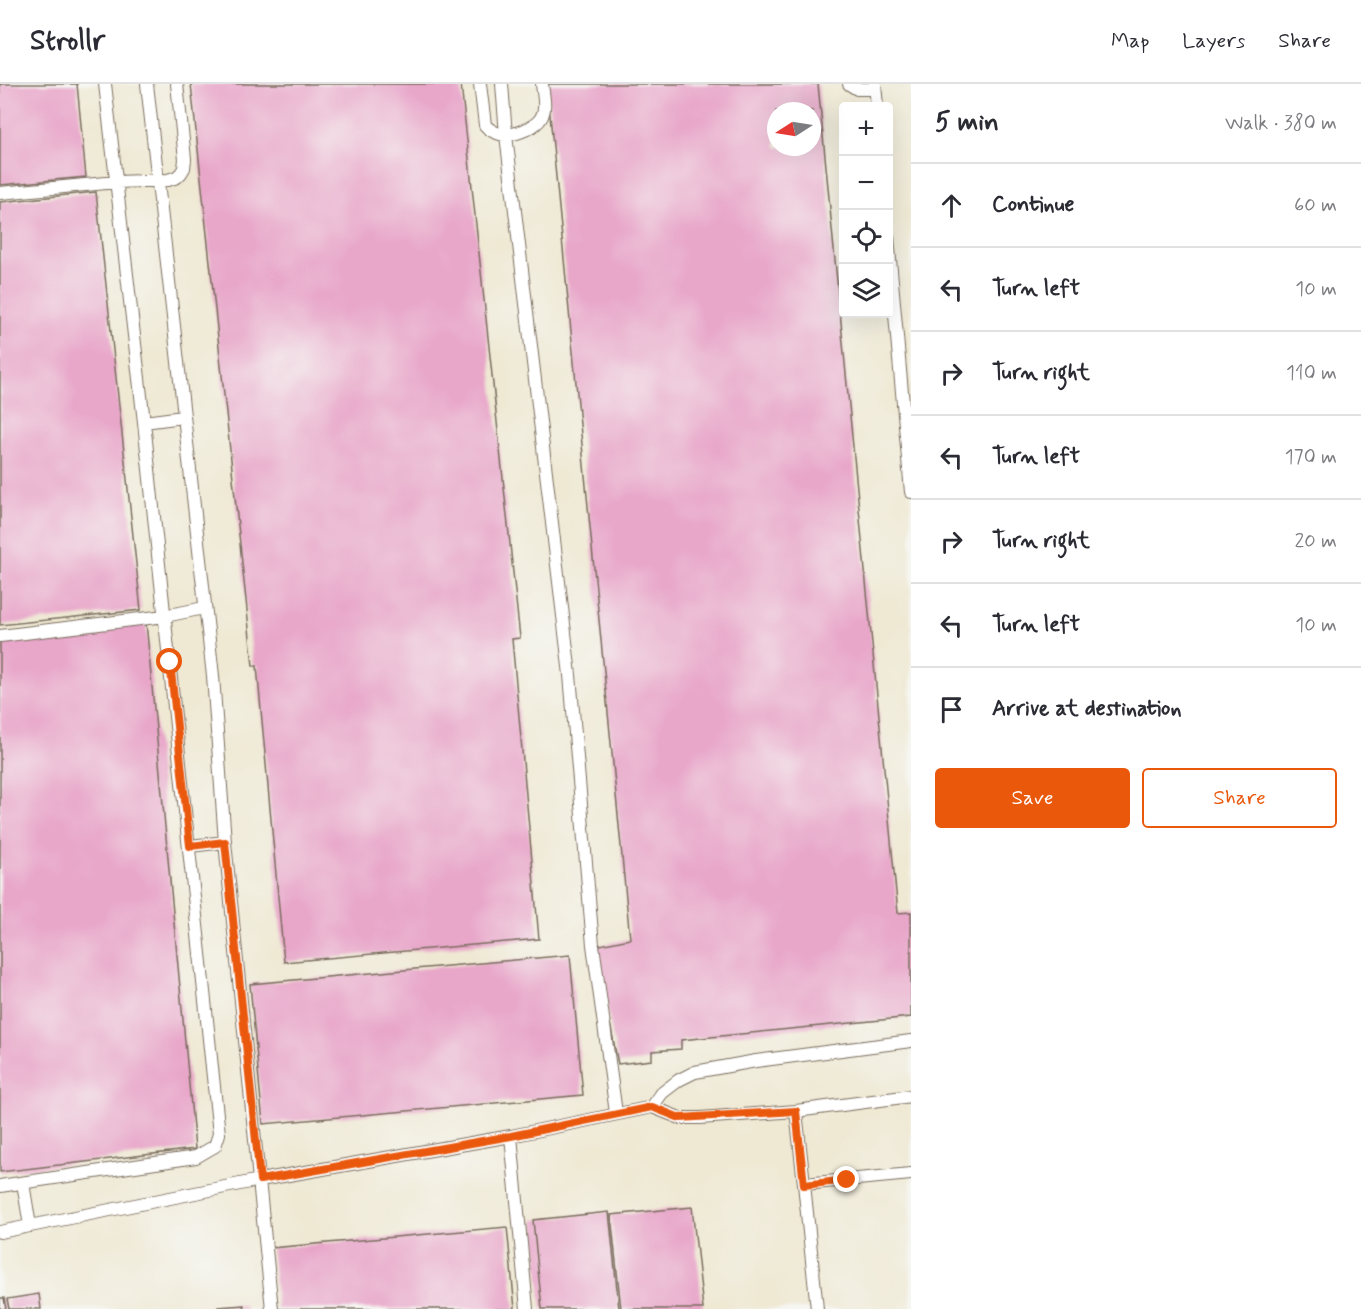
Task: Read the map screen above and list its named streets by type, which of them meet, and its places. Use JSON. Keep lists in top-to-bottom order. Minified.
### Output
{"north":"left","page":{"header":"Strollr","nav":["Map","Layers","Share"],"heading":["5 min","Walk · 380 m"],"map_buttons":["+","−"],"list":[["Continue","60 m"],["Turn left","10 m"],["Turn right","110 m"],["Turn left","170 m"],["Turn right","20 m"],["Turn left","10 m"],"Arrive at destination"],"buttons":["Save","Share"]}}
